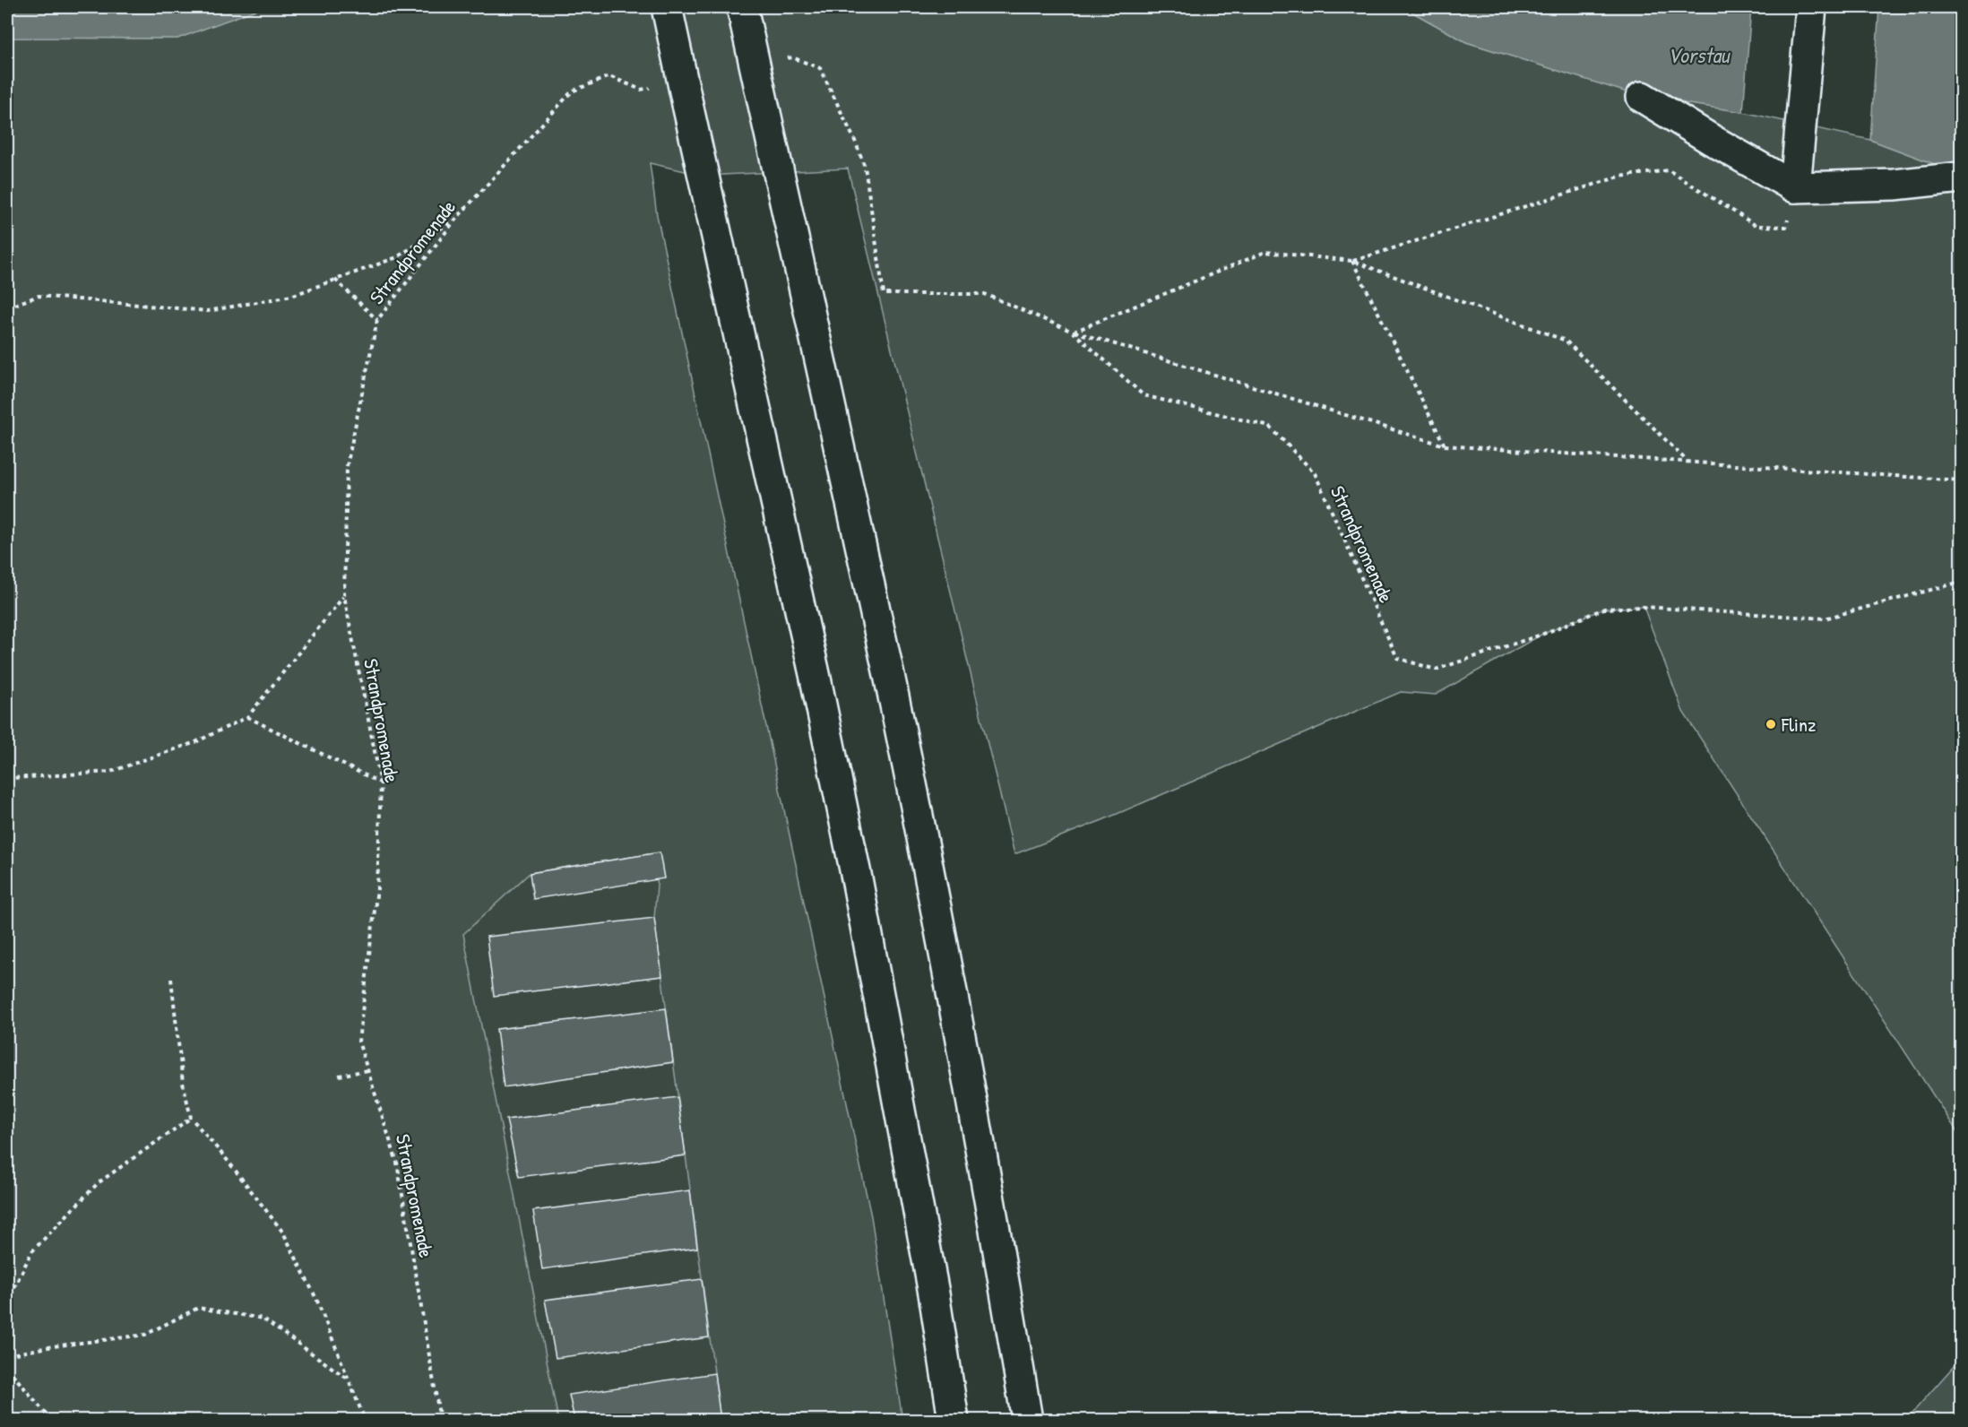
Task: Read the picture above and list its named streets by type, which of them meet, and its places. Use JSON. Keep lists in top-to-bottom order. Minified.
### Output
{"streets":{"path":["Strandpromenade"]},"water":["Vorstau"],"places":["Flinz"]}
